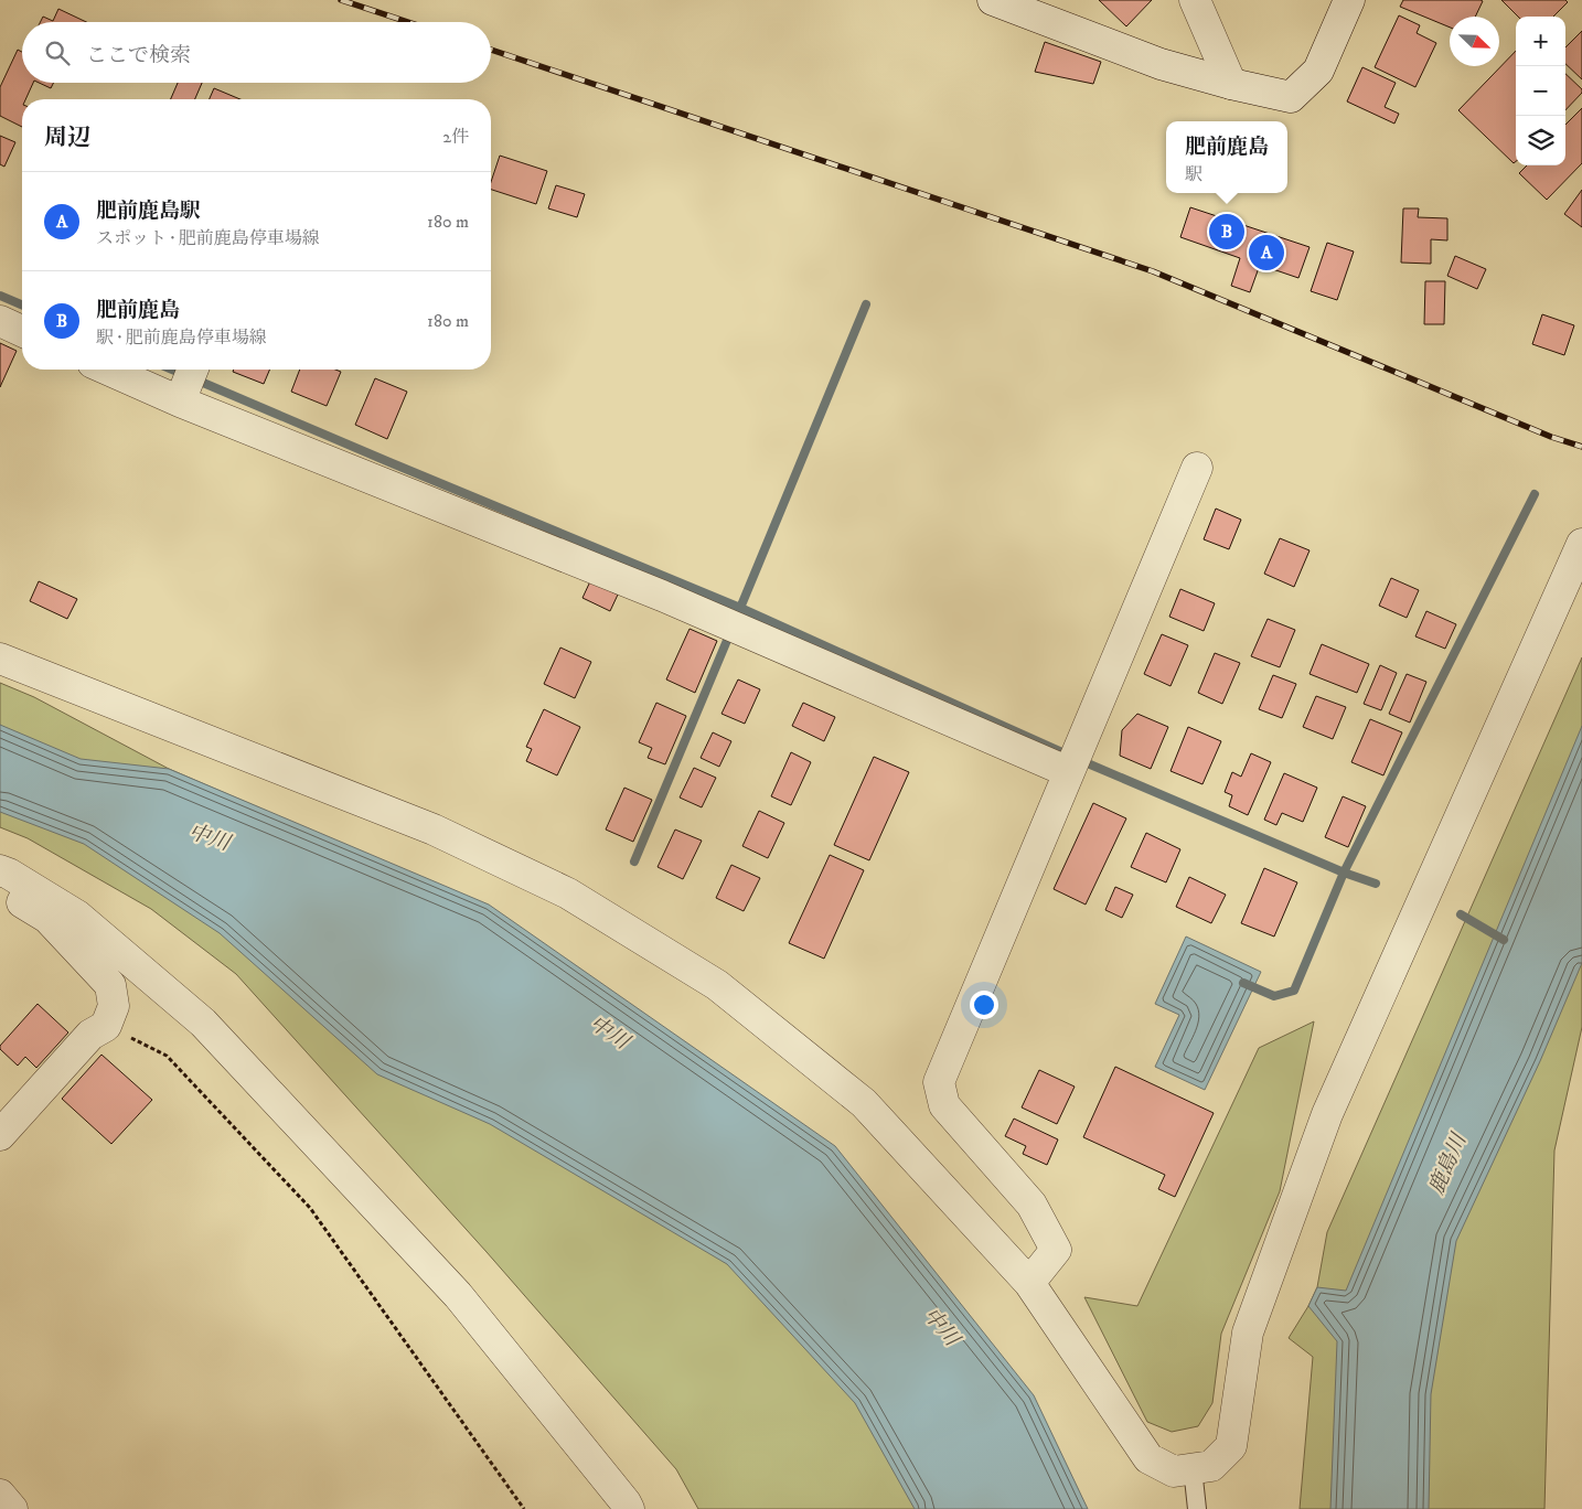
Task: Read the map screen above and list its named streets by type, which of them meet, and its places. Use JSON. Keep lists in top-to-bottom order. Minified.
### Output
{"water":["中川","鹿島川"],"north":"bottom right","page":{"map_buttons":["+","−"],"search":"ここで検索","heading":["周辺","2件"],"popup":["肥前鹿島","駅"],"list":[{"mark":"A","name":"肥前鹿島駅","note":"スポット · 肥前鹿島停車場線","value":"180 m"},{"mark":"B","name":"肥前鹿島","note":"駅 · 肥前鹿島停車場線","value":"180 m"}],"pins":["B","A"]}}
